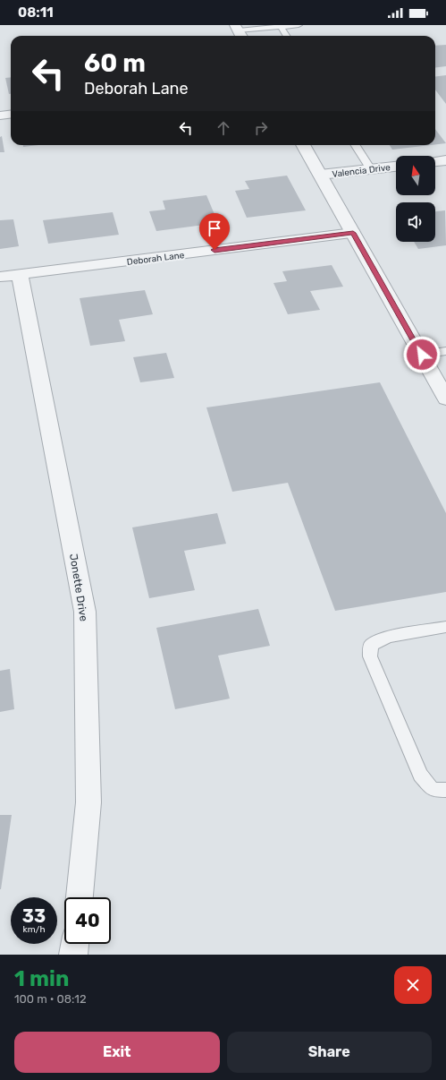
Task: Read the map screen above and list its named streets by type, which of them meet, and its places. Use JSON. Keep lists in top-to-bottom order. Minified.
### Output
{"streets":{"street":["Valencia Drive","Deborah Lane","Jonette Drive"]},"crossings":[["Deborah Lane","Jonette Drive"]],"north":"top","page":{"status":"08:11","turn":["60 m","Deborah Lane"],"speed":"33 km/h","limit":"40","heading":["1 min","100 m · 08:12"],"buttons":["Exit","Share"]}}
